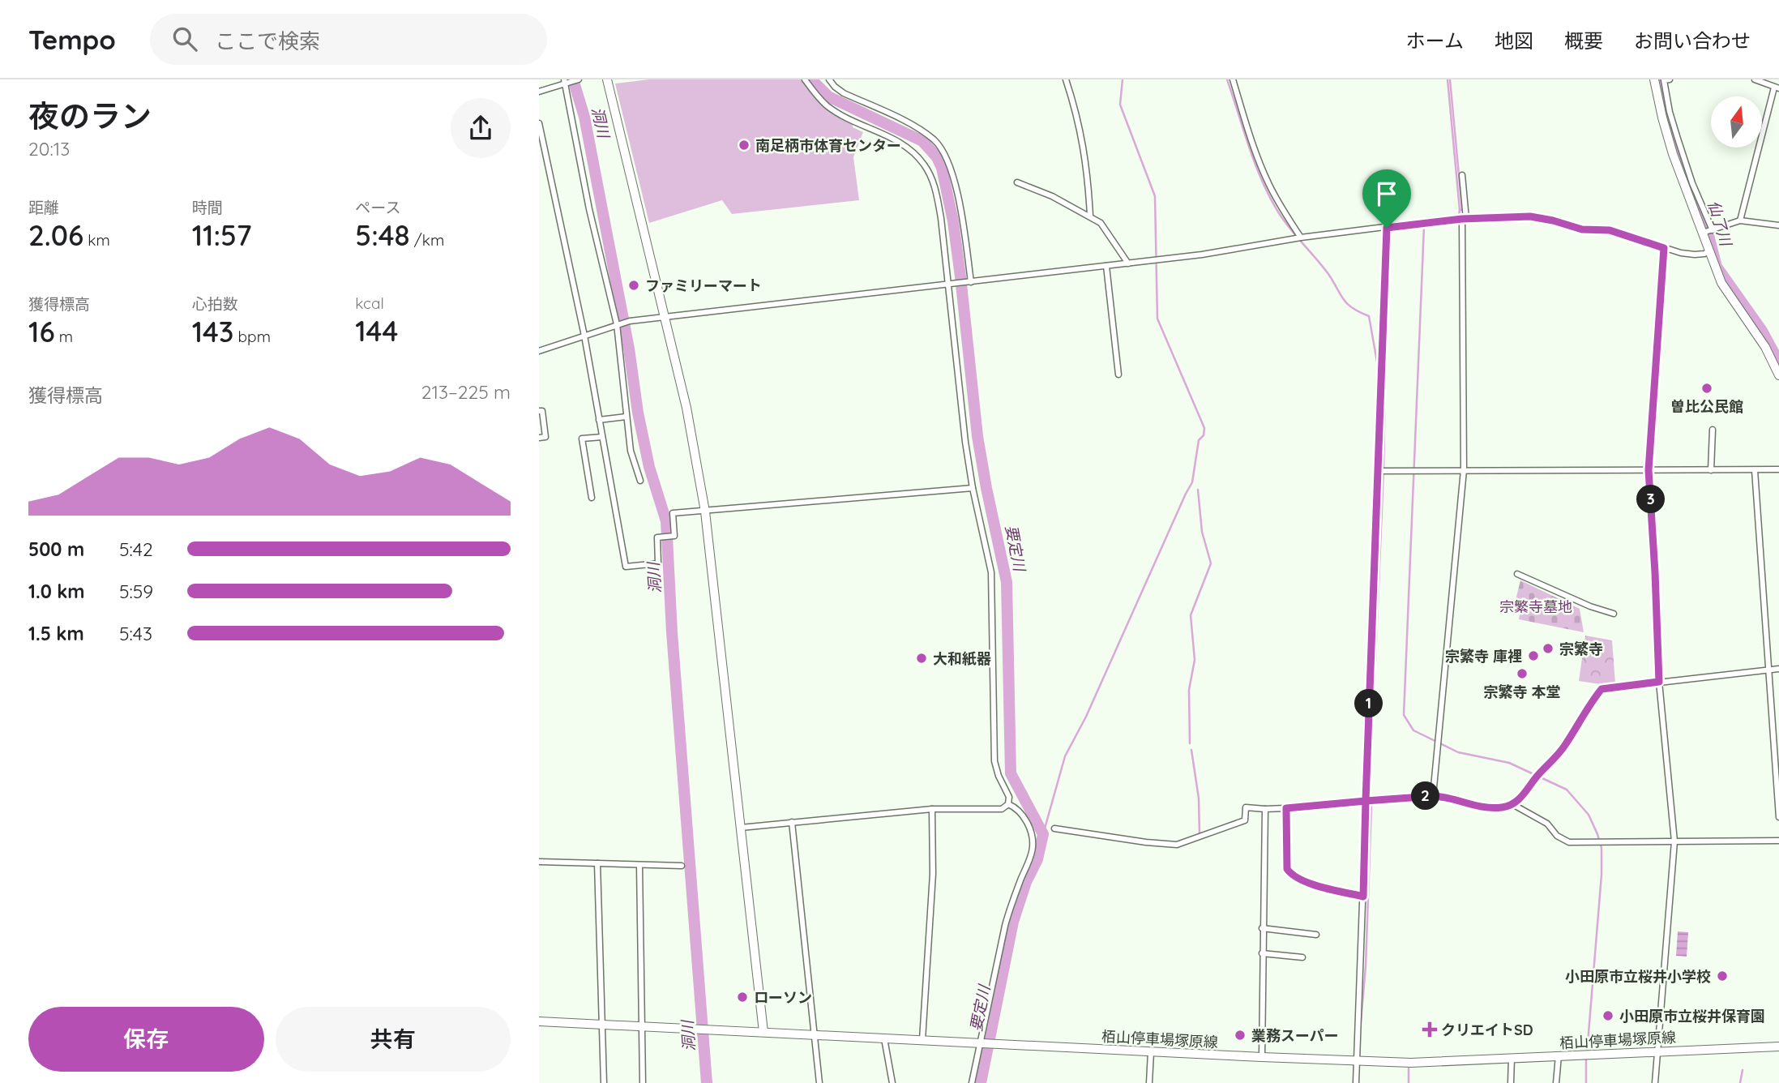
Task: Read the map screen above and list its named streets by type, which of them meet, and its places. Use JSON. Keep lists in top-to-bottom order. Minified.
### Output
{"streets":{"main road":["栢山停車場塚原線"]},"water":["洞川","仙了川","要定川"],"parks":["宗繁寺墓地"],"places":{"other":["南足柄市体育センター","ファミリーマート","曽比公民館","宗繁寺","宗繁寺 庫裡","大和紙器","宗繁寺 本堂","小田原市立桜井小学校","ローソン","小田原市立桜井保育園","業務スーパー"],"health":["クリエイトSD"]},"north":"top","page":{"header":"Tempo","search":"ここで検索","nav":["ホーム","地図","概要","お問い合わせ"],"heading":["夜のラン","20:13"],"stats":[["距離","2.06 km"],["時間","11:57"],["ペース","5:48 /km"],["獲得標高","16 m"],["心拍数","143 bpm"],["kcal","144"]],"chart":["獲得標高","213–225 m"],"pins":["3","1","2"],"list":[{"name":"500 m","note":"5:42"},{"name":"1.0 km","note":"5:59"},{"name":"1.5 km","note":"5:43"}],"buttons":["保存","共有"]}}
